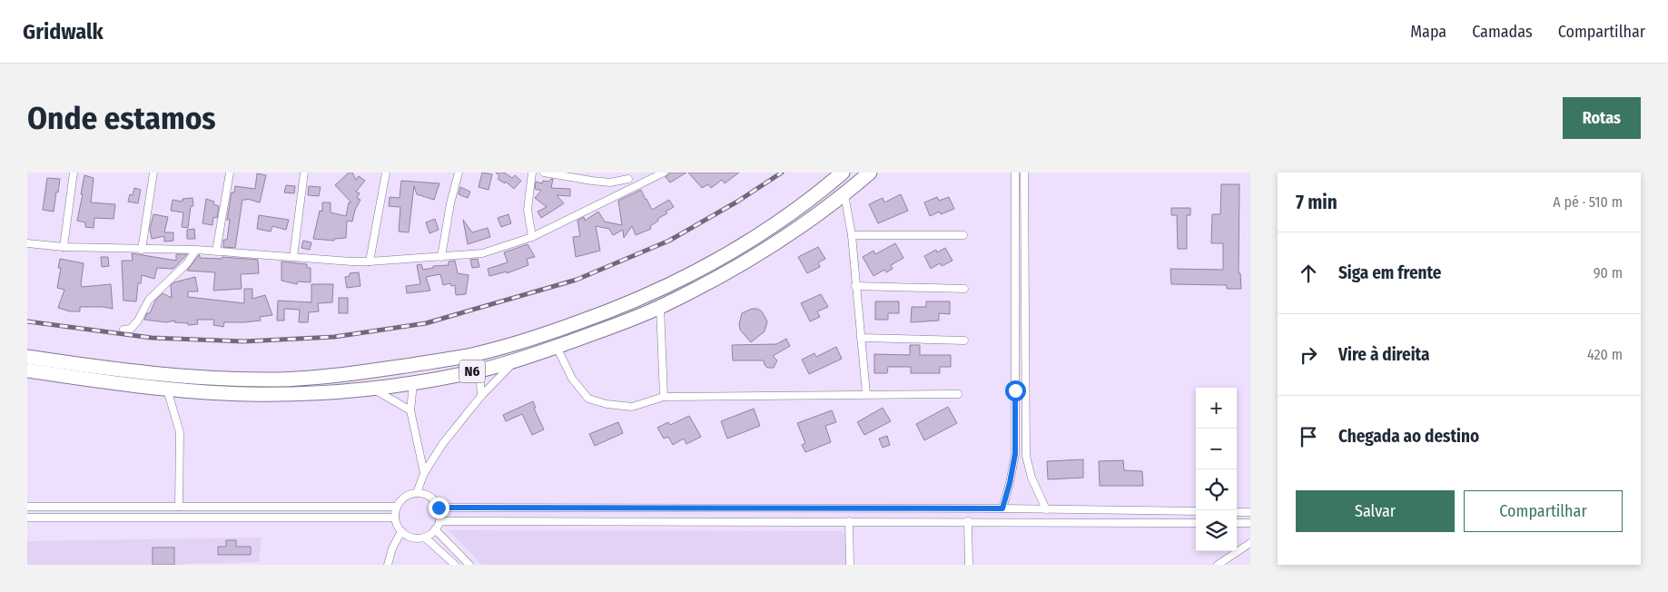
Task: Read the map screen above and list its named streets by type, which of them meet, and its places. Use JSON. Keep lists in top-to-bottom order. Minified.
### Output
{"streets":{"highway":["N6"]},"page":{"header":"Gridwalk","nav":["Mapa","Camadas","Compartilhar"],"buttons":["Rotas",["Salvar","Compartilhar"]],"title":"Onde estamos","heading":["7 min","A pé · 510 m"],"list":[["Siga em frente","90 m"],["Vire à direita","420 m"],"Chegada ao destino"],"map_buttons":["+","−"]}}
